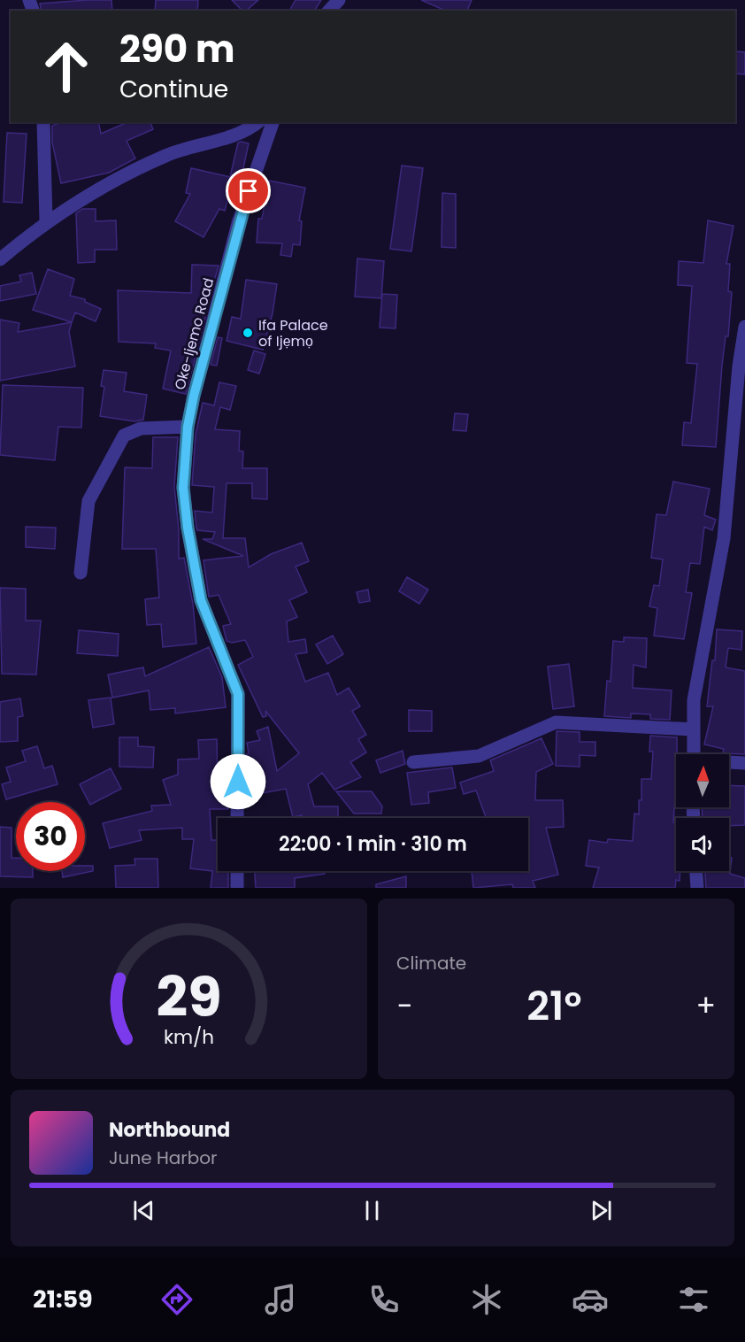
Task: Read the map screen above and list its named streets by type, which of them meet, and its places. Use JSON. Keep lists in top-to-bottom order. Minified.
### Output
{"streets":{"street":["Oke-Ijemo Road"]},"places":["Ifa Palace of Ijẹmọ"],"north":"top","page":{"turn":["290 m","Continue"],"limit":"30","trip":"22:00 · 1 min · 310 m","tile":"Climate","heat":["−","21°","+"],"song":["Northbound","June Harbor"],"tabs":"21:59","gauge":["29","km/h"]}}
